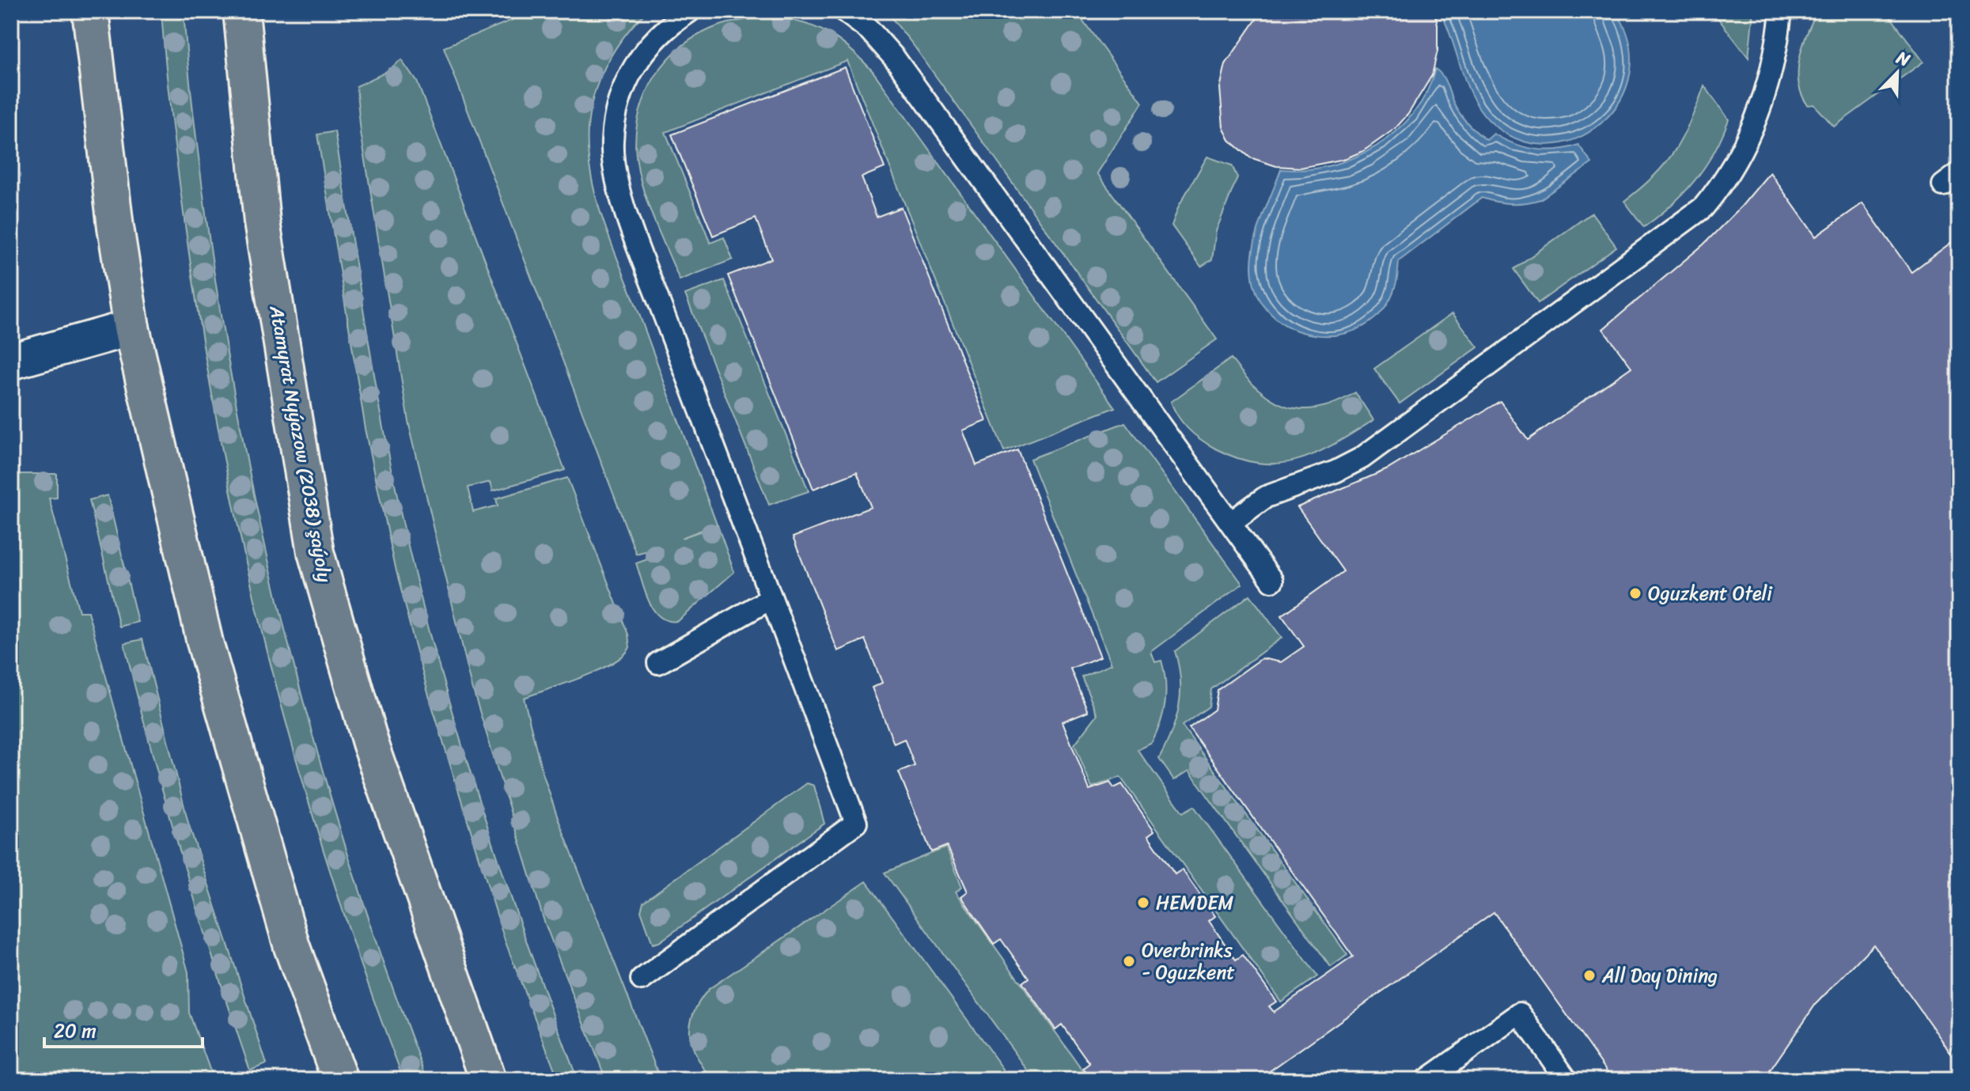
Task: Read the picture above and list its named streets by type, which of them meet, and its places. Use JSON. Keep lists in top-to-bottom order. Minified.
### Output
{"streets":{"main road":["Atamyrat Nyýazow (2038) şaýoly"]},"places":["Oguzkent Oteli","HEMDEM","Overbrinks - Oguzkent","All Day Dining"],"scale_bar":"20 m","north":"top right"}
